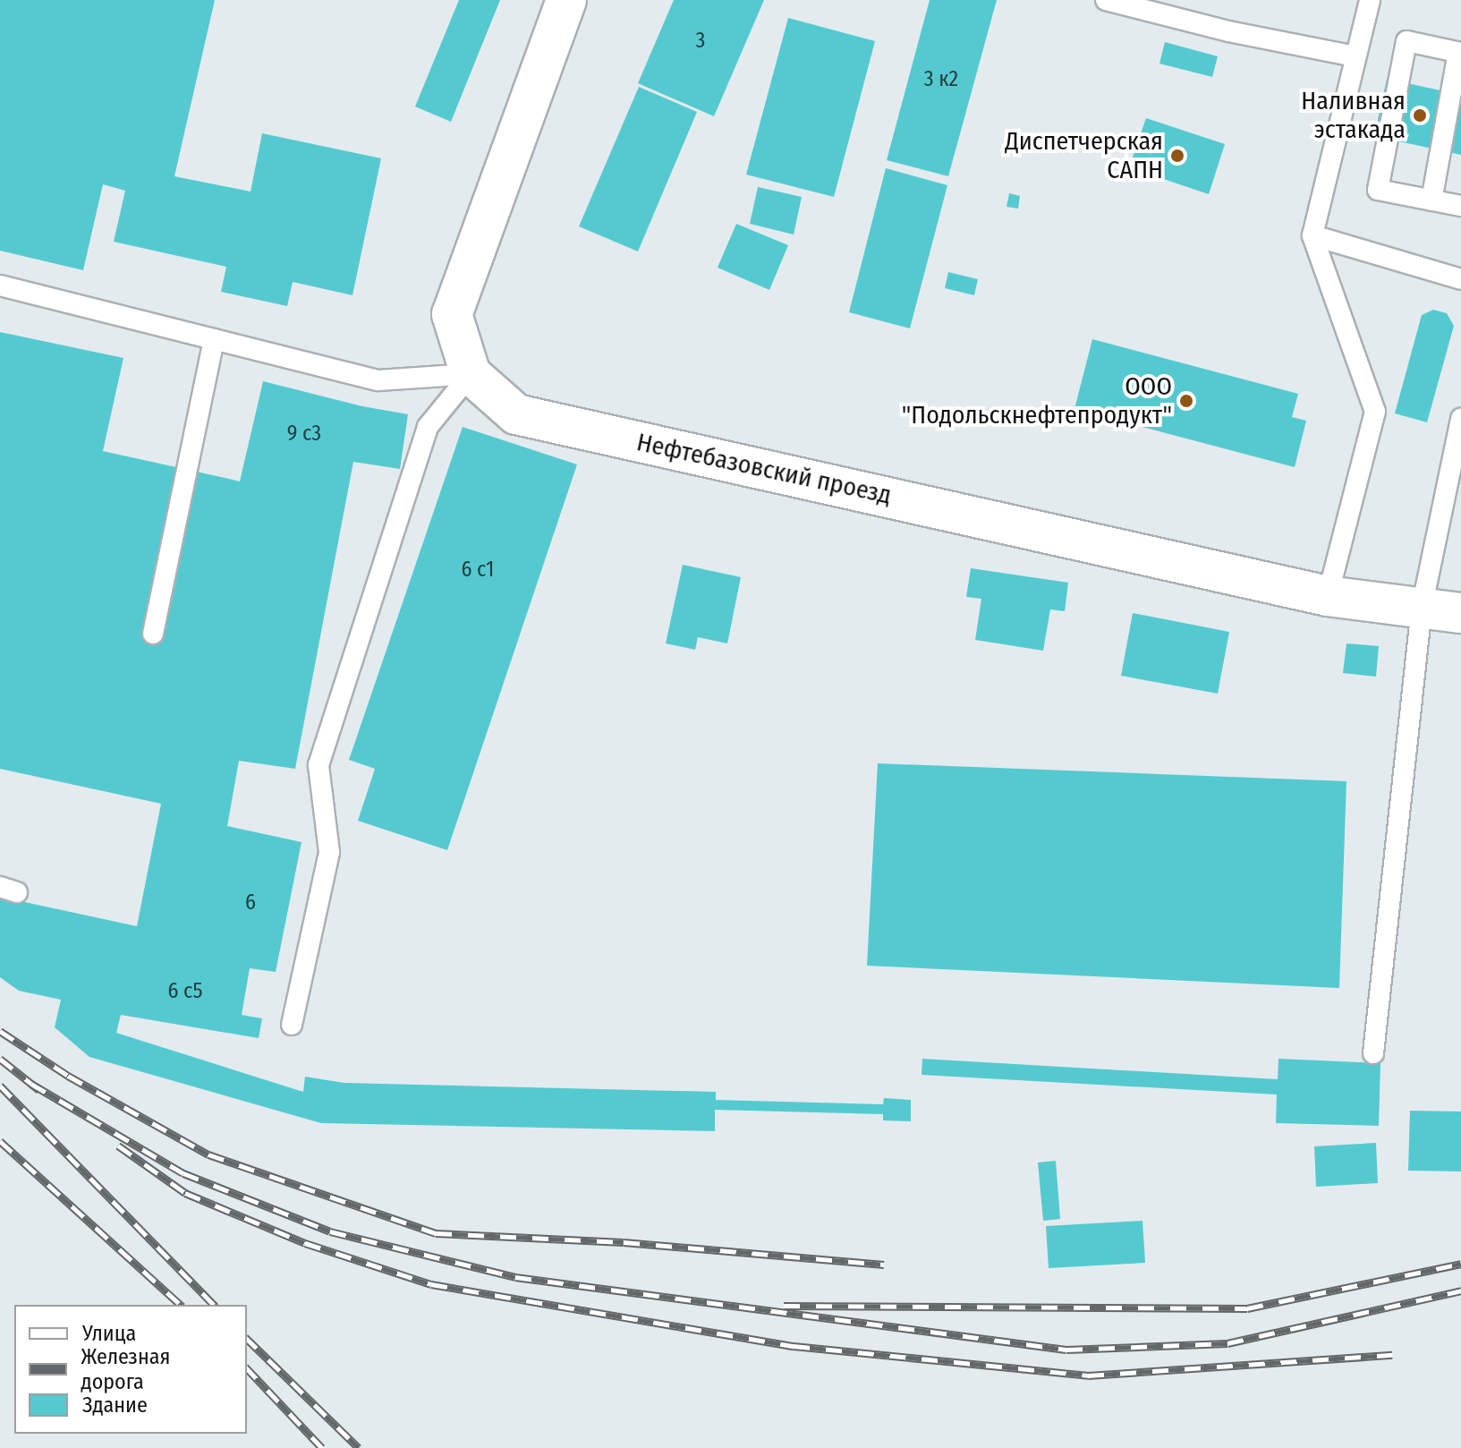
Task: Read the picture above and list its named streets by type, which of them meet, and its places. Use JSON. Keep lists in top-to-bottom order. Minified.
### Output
{"streets":{"street":["Нефтебазовский проезд"]},"places":["Наливная эстакада","Диспетчерская САПН","ООО \"Подольскнефтепродукт\""],"house_numbers":["3","3 к2","9 с3","6 с1","6","6 с5"],"legend":["Улица","Железная дорога","Здание"]}
